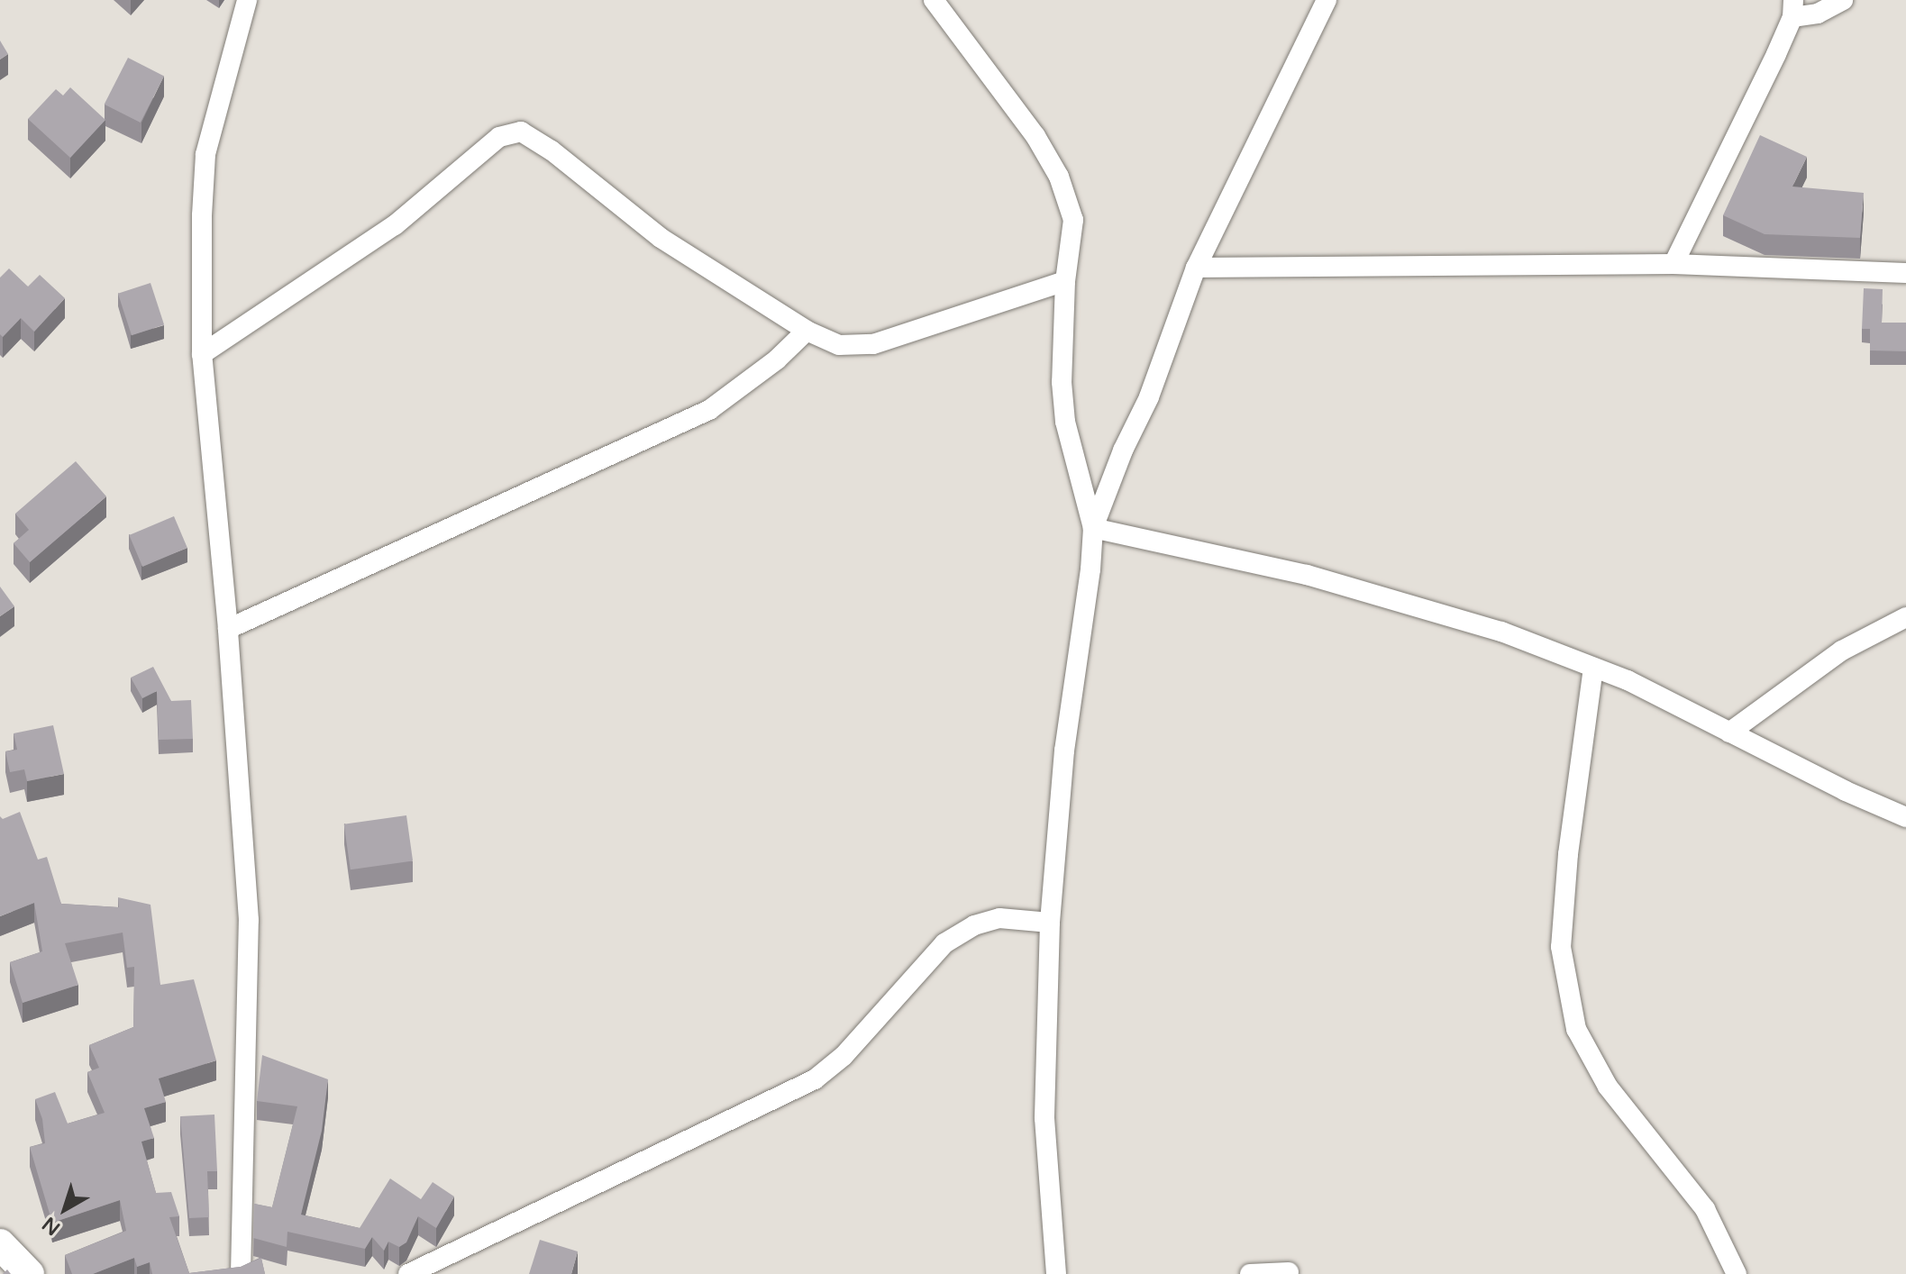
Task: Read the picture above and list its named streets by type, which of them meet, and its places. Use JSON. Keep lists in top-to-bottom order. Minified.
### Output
{"north":"bottom left"}
